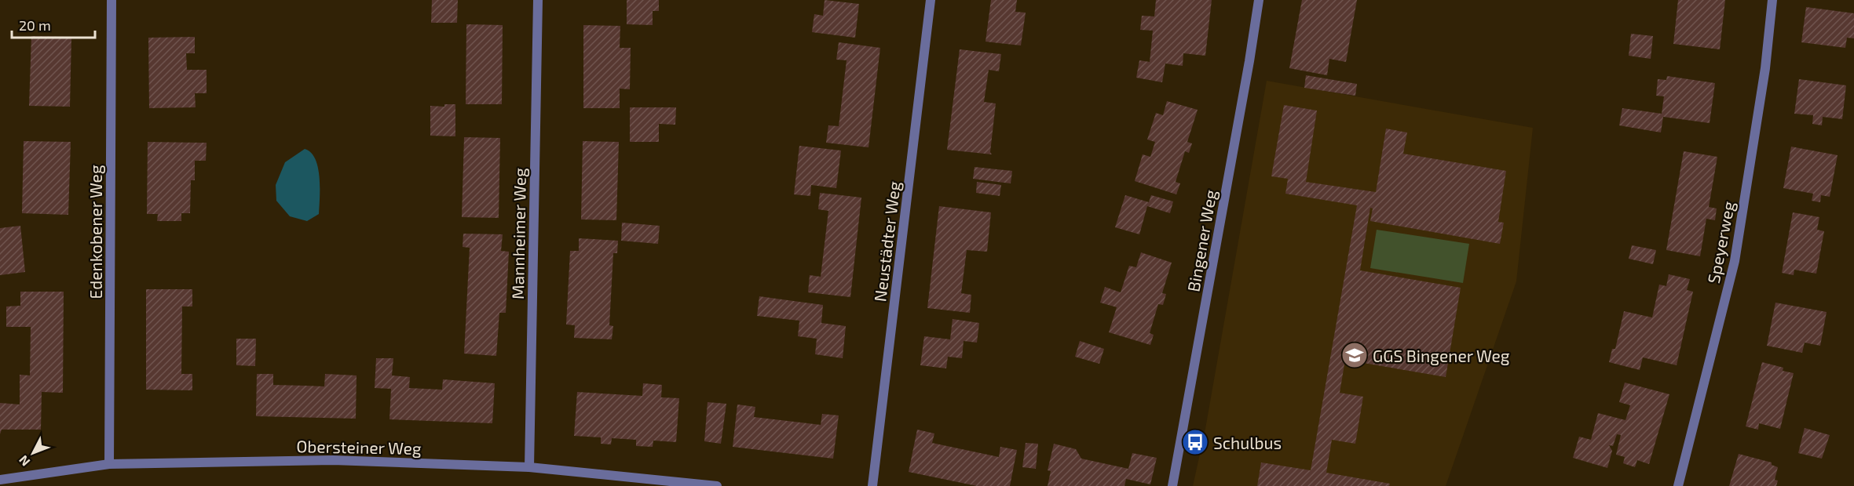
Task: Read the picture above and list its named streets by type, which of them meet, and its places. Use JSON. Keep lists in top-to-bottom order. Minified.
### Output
{"streets":{"street":["Edenkobener Weg","Mannheimer Weg","Bingener Weg","Neustädter Weg","Speyerweg","Obersteiner Weg"]},"crossings":[["Edenkobener Weg","Obersteiner Weg"],["Mannheimer Weg","Obersteiner Weg"]],"places":{"school or university":["GGS Bingener Weg"],"bus stop":["Schulbus"]},"scale_bar":"20 m","north":"bottom left"}
